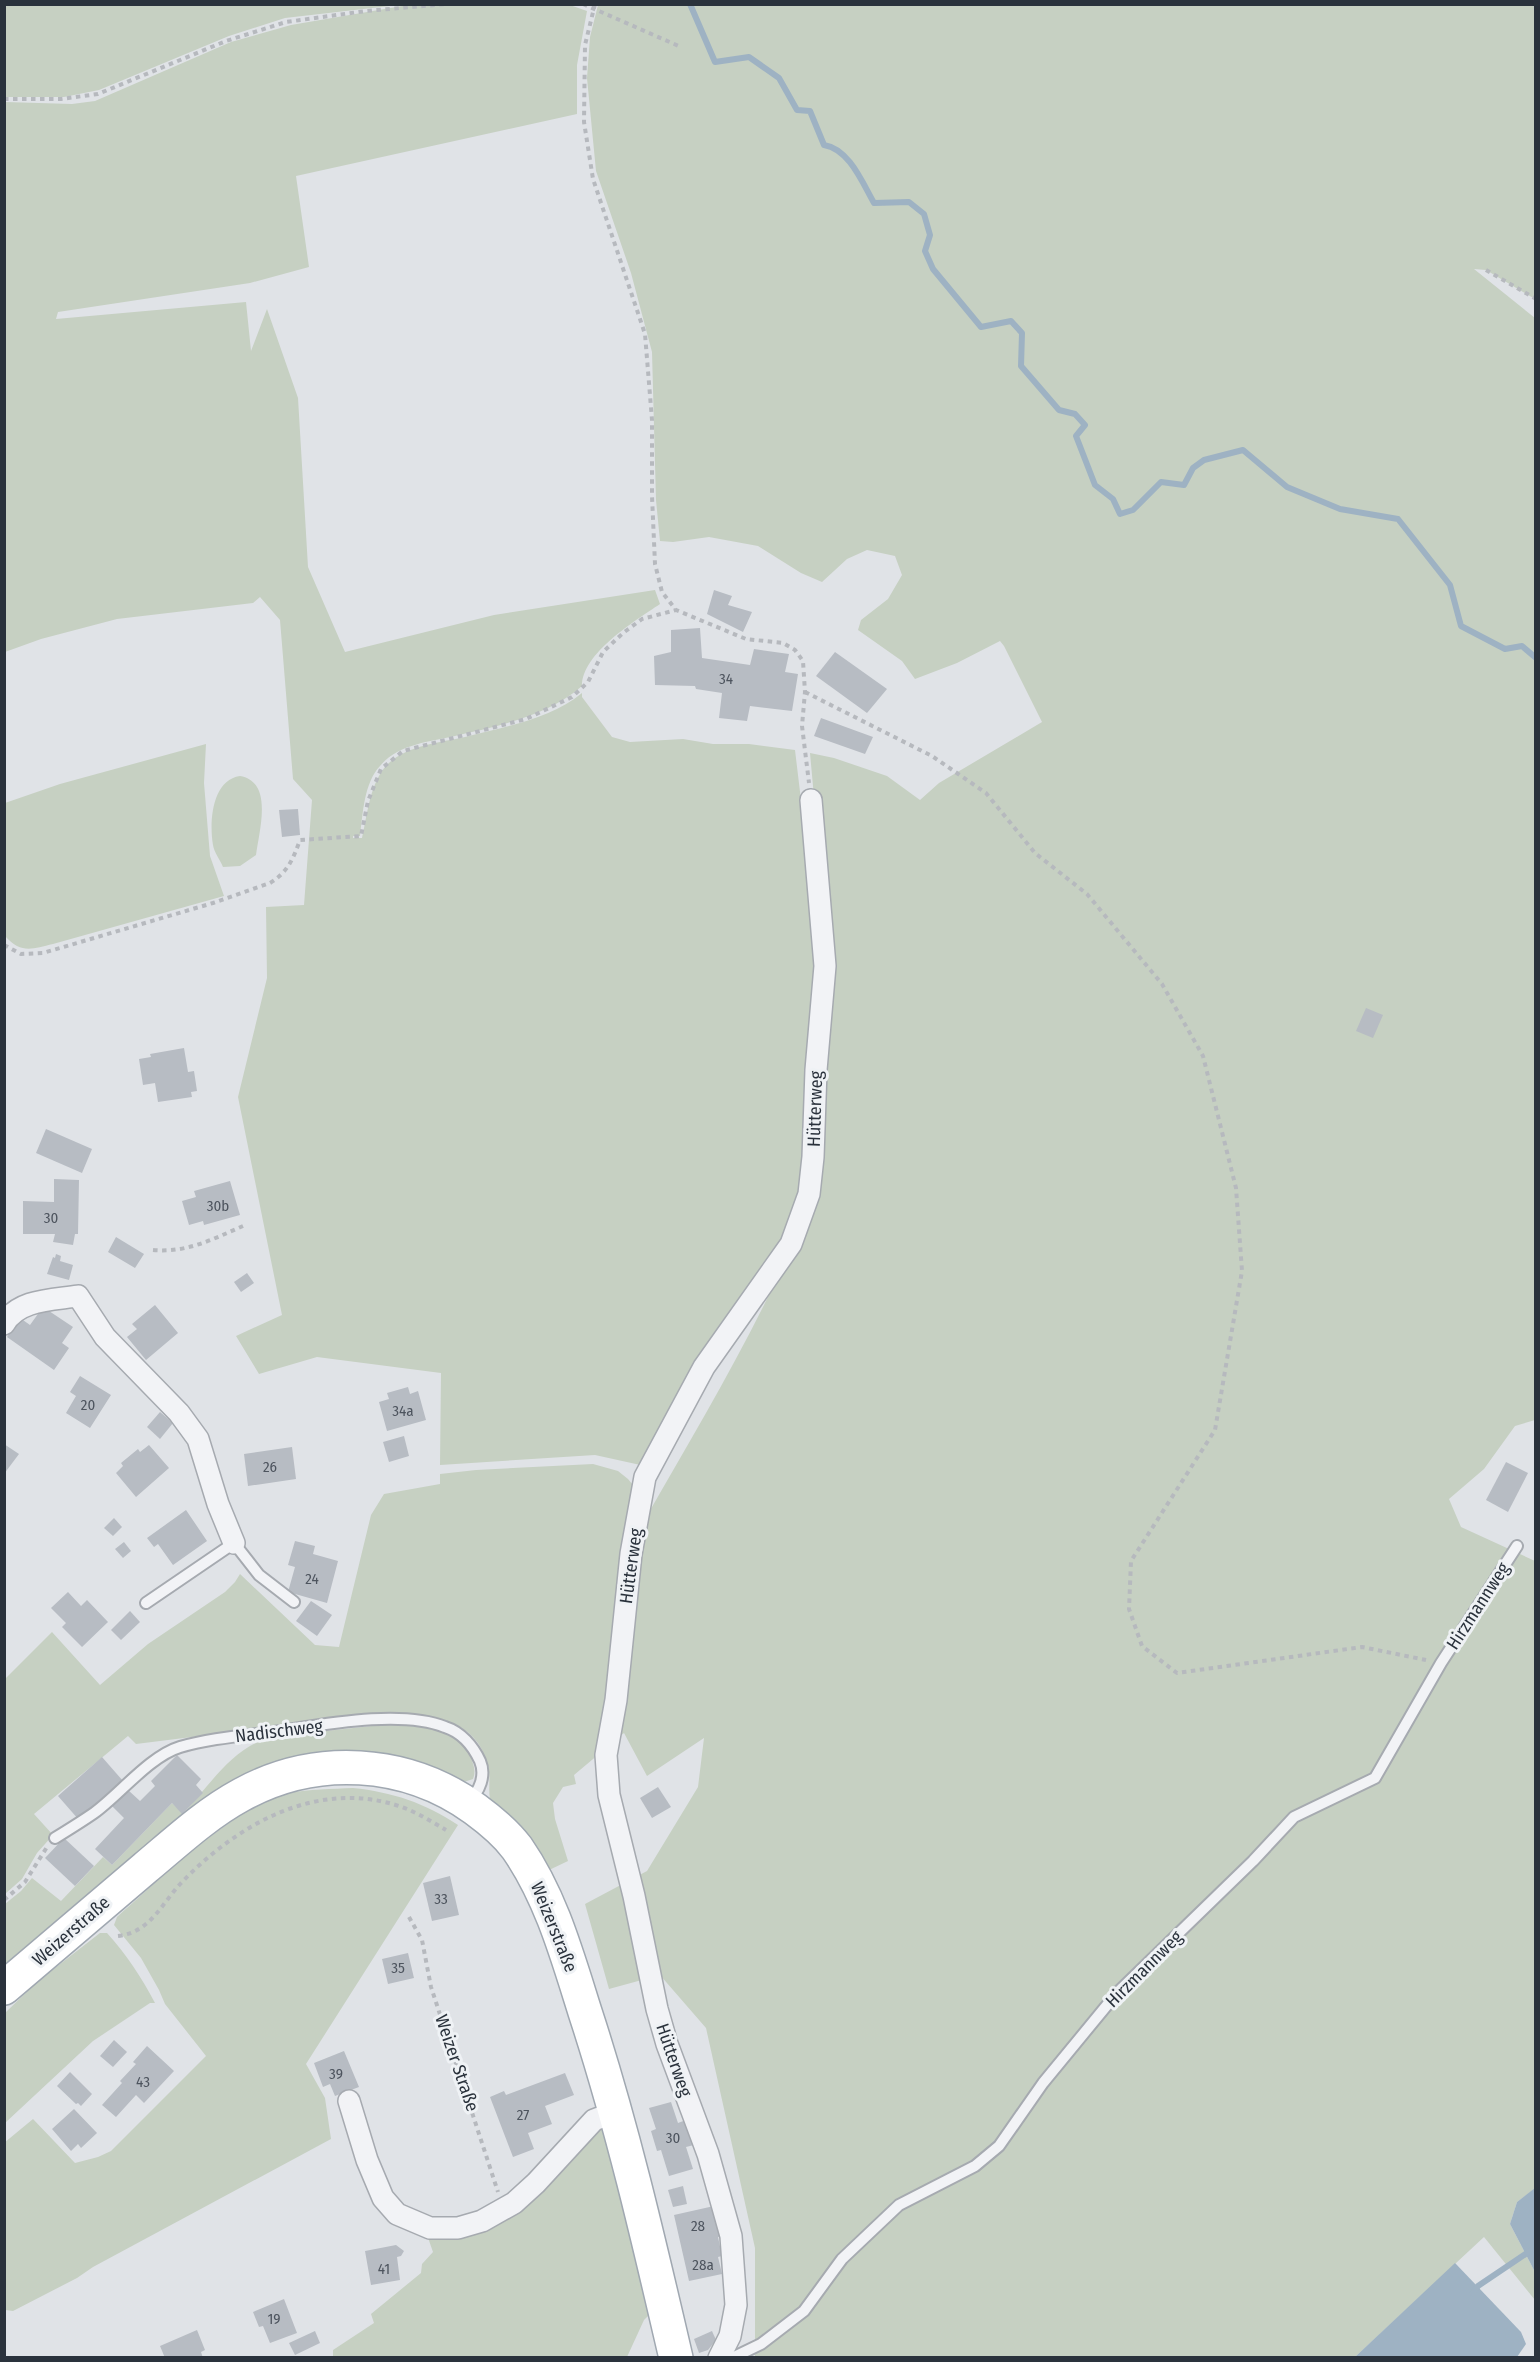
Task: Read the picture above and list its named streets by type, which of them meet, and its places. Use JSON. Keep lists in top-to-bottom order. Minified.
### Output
{"streets":{"main road":["Weizerstraße"],"street":["Hütterweg"],"lane":["Hirzmannweg","Nadischweg"],"path":["Weizer Straße"]},"crossings":[["Nadischweg","Weizerstraße"]],"house_numbers":["34","30b","30","20","34a","26","24","33","35","39","43","27","30","28","28a","41","19"]}
